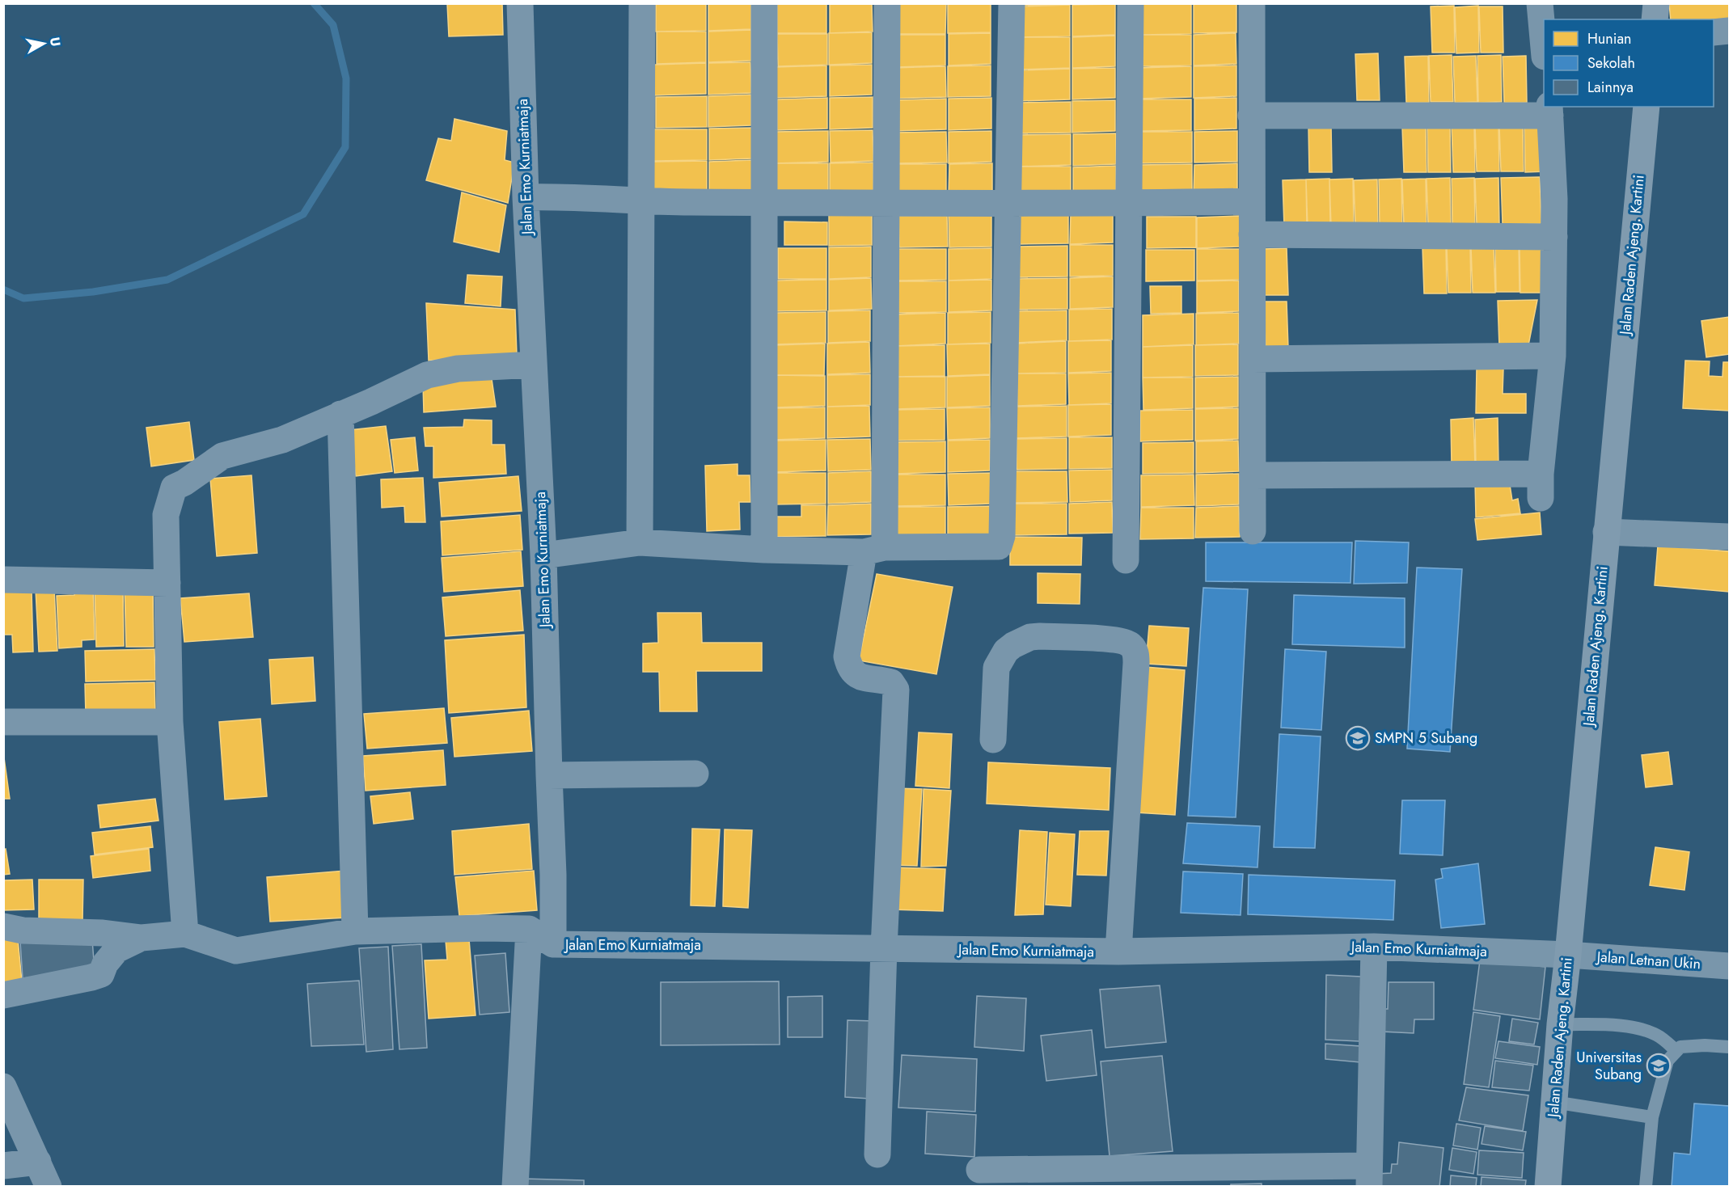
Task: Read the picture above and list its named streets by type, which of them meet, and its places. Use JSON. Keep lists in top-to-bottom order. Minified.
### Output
{"streets":{"main road":["Jalan Raden Ajeng. Kartini"],"street":["Jalan Emo Kurniatmaja","Jalan Letnan Ukin"]},"crossings":[["Jalan Emo Kurniatmaja","Jalan Raden Ajeng. Kartini"],["Jalan Emo Kurniatmaja","Jalan Letnan Ukin"],["Jalan Raden Ajeng. Kartini","Jalan Letnan Ukin"]],"places":{"school or university":["SMPN 5 Subang","Universitas Subang"]},"legend":["Hunian","Sekolah","Lainnya"],"north":"right"}
